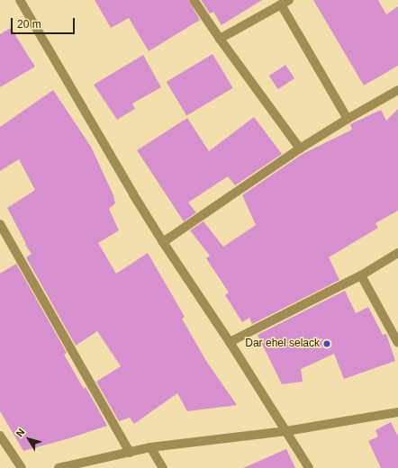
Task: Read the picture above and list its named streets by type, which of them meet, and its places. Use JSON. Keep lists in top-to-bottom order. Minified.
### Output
{"places":["Dar ehel selack"],"scale_bar":"20 m","north":"top left"}
